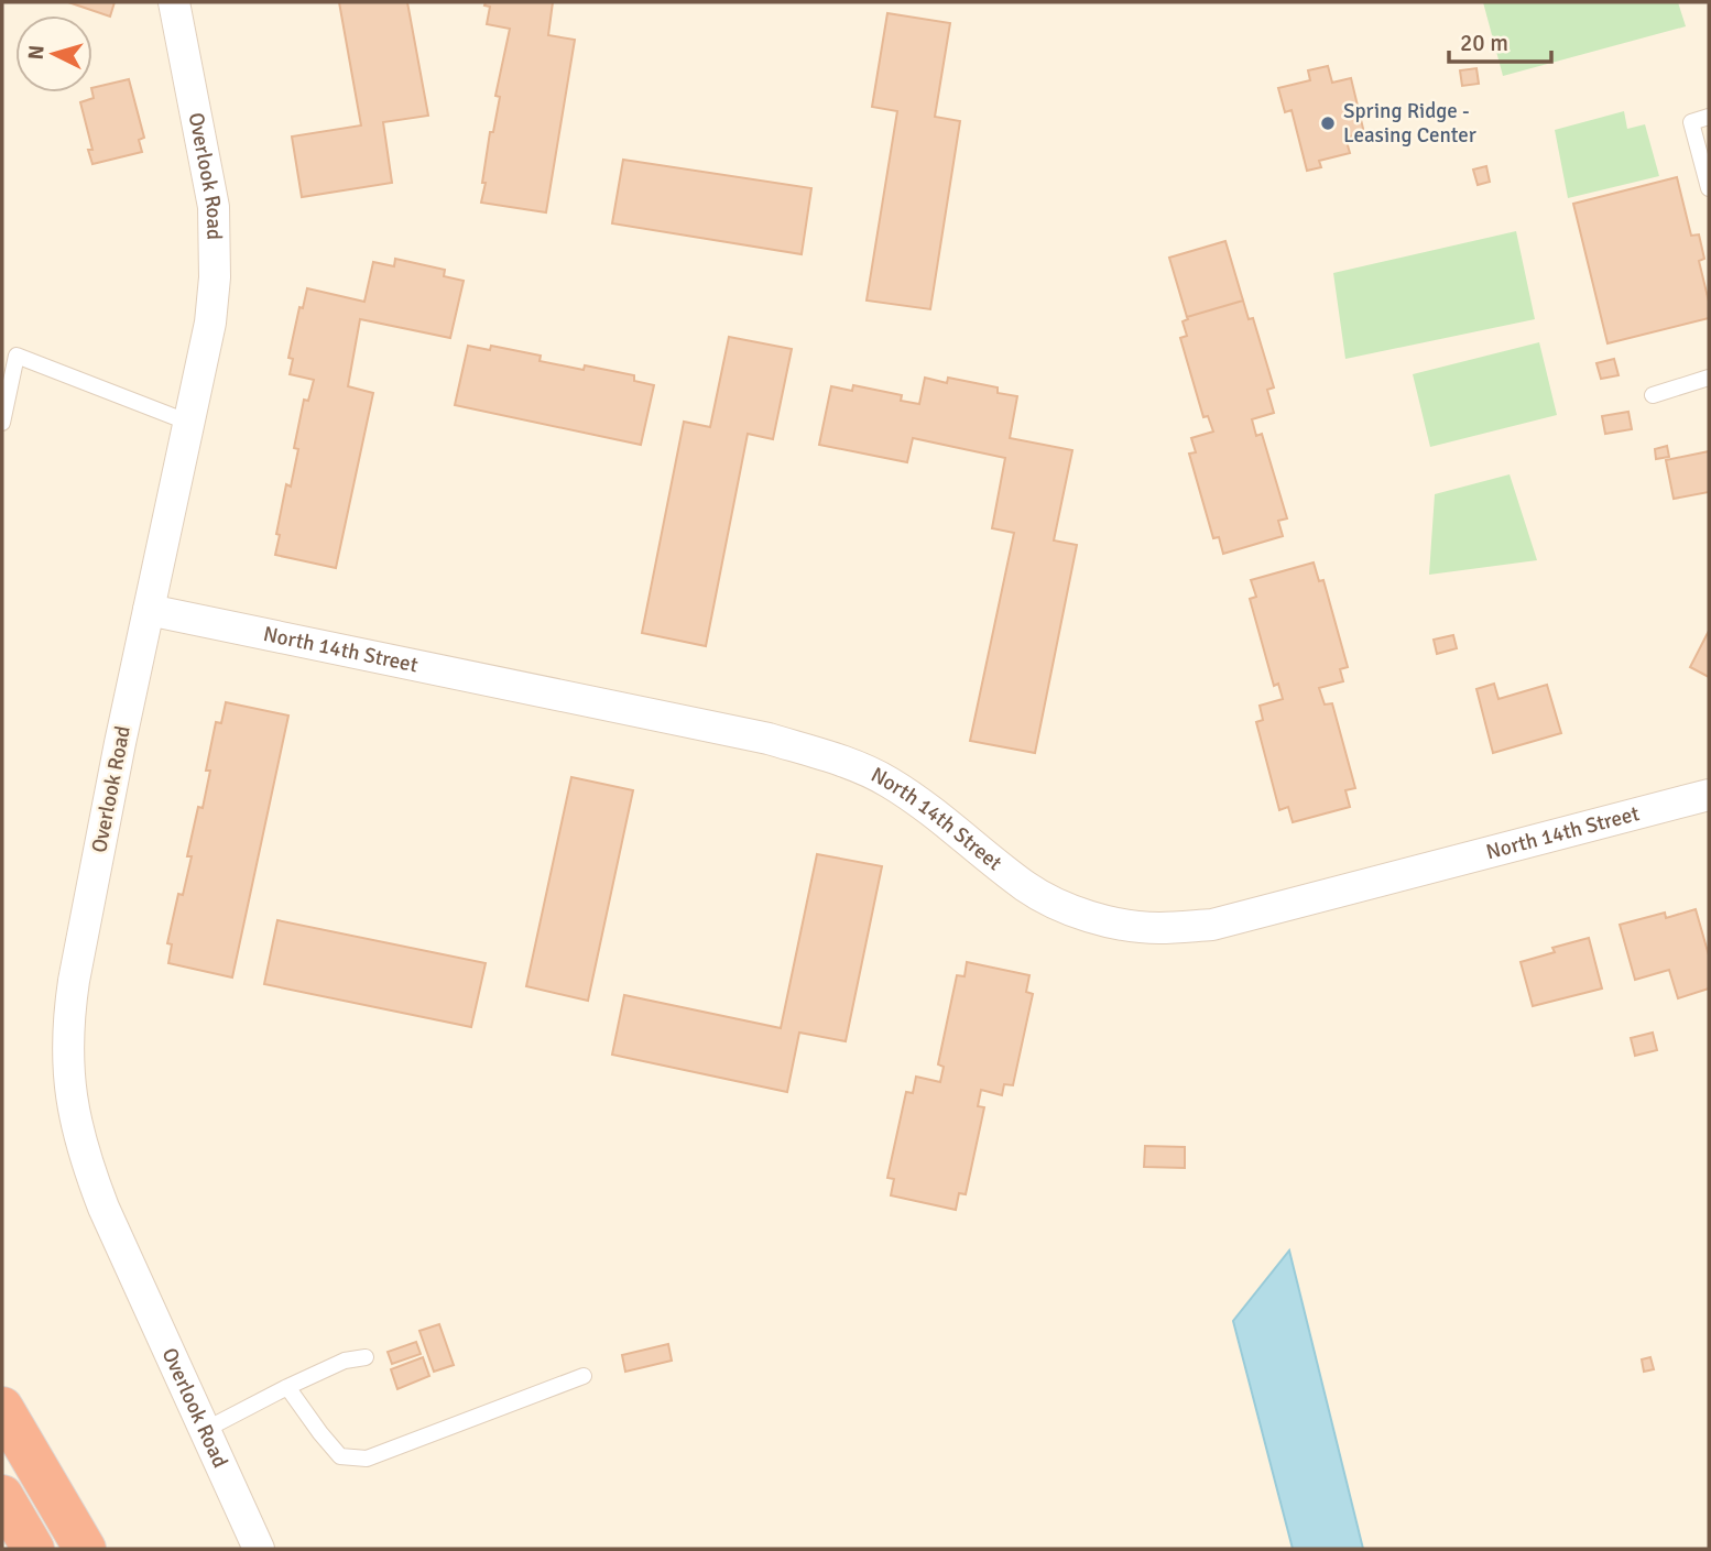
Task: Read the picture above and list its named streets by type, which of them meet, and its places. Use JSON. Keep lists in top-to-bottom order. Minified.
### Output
{"streets":{"street":["Overlook Road","North 14th Street"]},"crossings":[["Overlook Road","North 14th Street"]],"places":["Spring Ridge - Leasing Center"],"scale_bar":"20 m","north":"left"}
